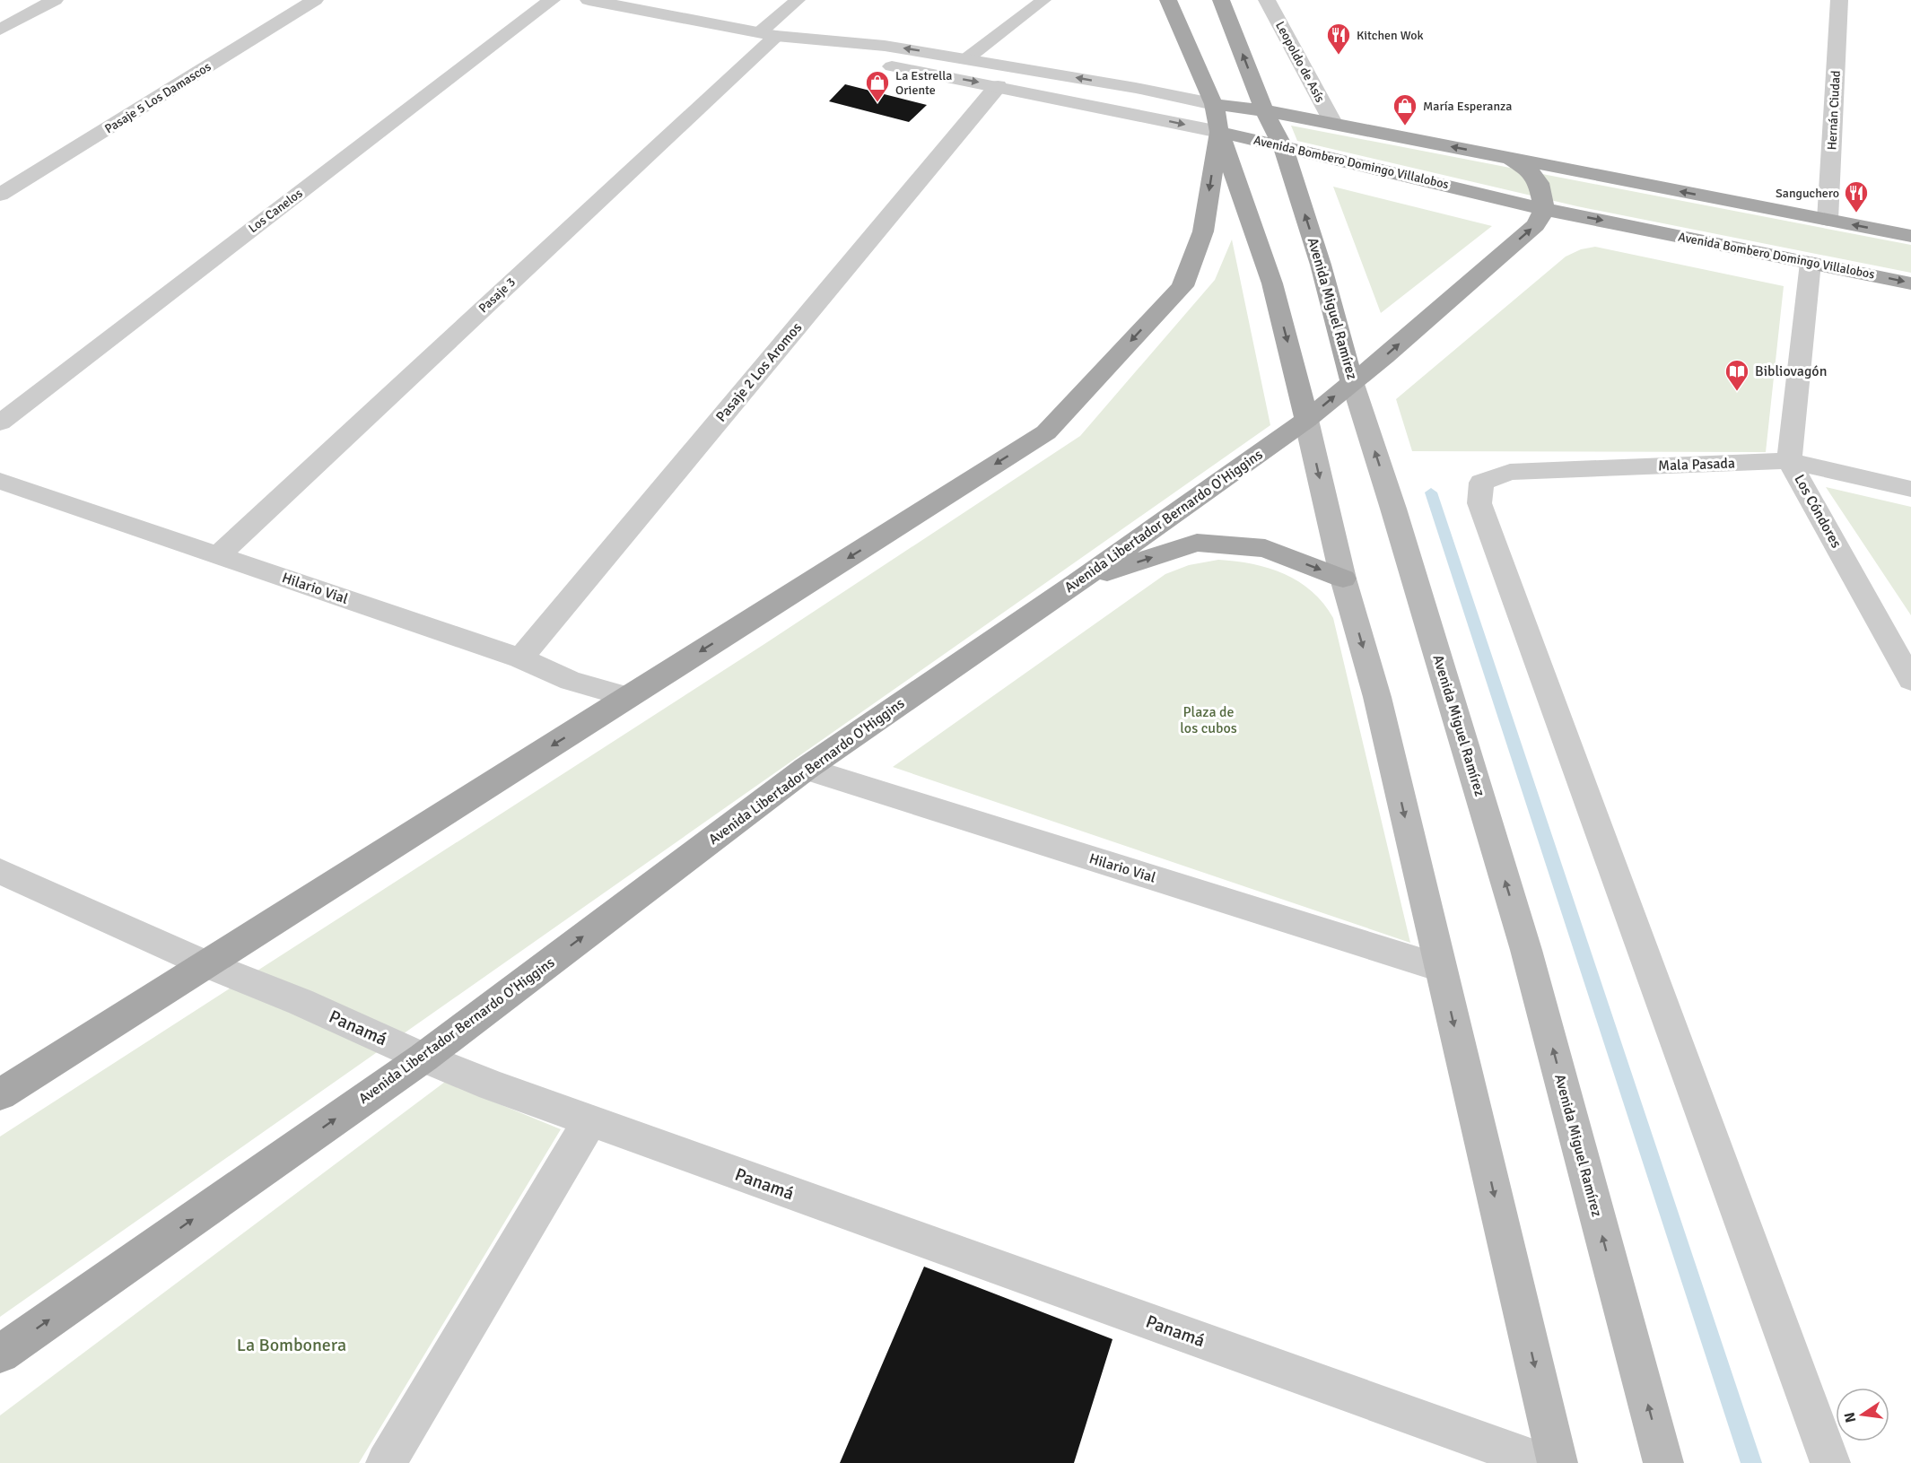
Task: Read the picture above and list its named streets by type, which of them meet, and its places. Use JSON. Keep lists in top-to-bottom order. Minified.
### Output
{"streets":{"main road":["Avenida Bombero Domingo Villalobos","Avenida Miguel Ramírez","Avenida Libertador Bernardo O'Higgins"],"street":["Leopoldo de Asís","Pasaje 5 Los Damascos","Hernán Ciudad","Los Canelos","Pasaje 3","Pasaje 2 Los Aromos","Mala Pasada","Los Cóndores","Hilario Vial","Panamá"]},"crossings":[["Leopoldo de Asís","Avenida Bombero Domingo Villalobos"],["Hernán Ciudad","Avenida Bombero Domingo Villalobos"],["Avenida Bombero Domingo Villalobos","Pasaje 3"],["Avenida Bombero Domingo Villalobos","Avenida Miguel Ramírez"],["Avenida Bombero Domingo Villalobos","Pasaje 2 Los Aromos"],["Avenida Bombero Domingo Villalobos","Los Cóndores"],["Avenida Bombero Domingo Villalobos","Avenida Libertador Bernardo O'Higgins"],["Pasaje 3","Hilario Vial"],["Avenida Miguel Ramírez","Avenida Libertador Bernardo O'Higgins"],["Pasaje 2 Los Aromos","Hilario Vial"],["Mala Pasada","Los Cóndores"],["Avenida Libertador Bernardo O'Higgins","Hilario Vial"],["Avenida Libertador Bernardo O'Higgins","Panamá"]],"parks":["Plaza de los cubos","La Bombonera"],"places":{"restaurant":["Kitchen Wok","Sanguchero"],"shop":["La Estrella Oriente","María Esperanza"],"library":["Bibliovagón"]},"north":"left"}
